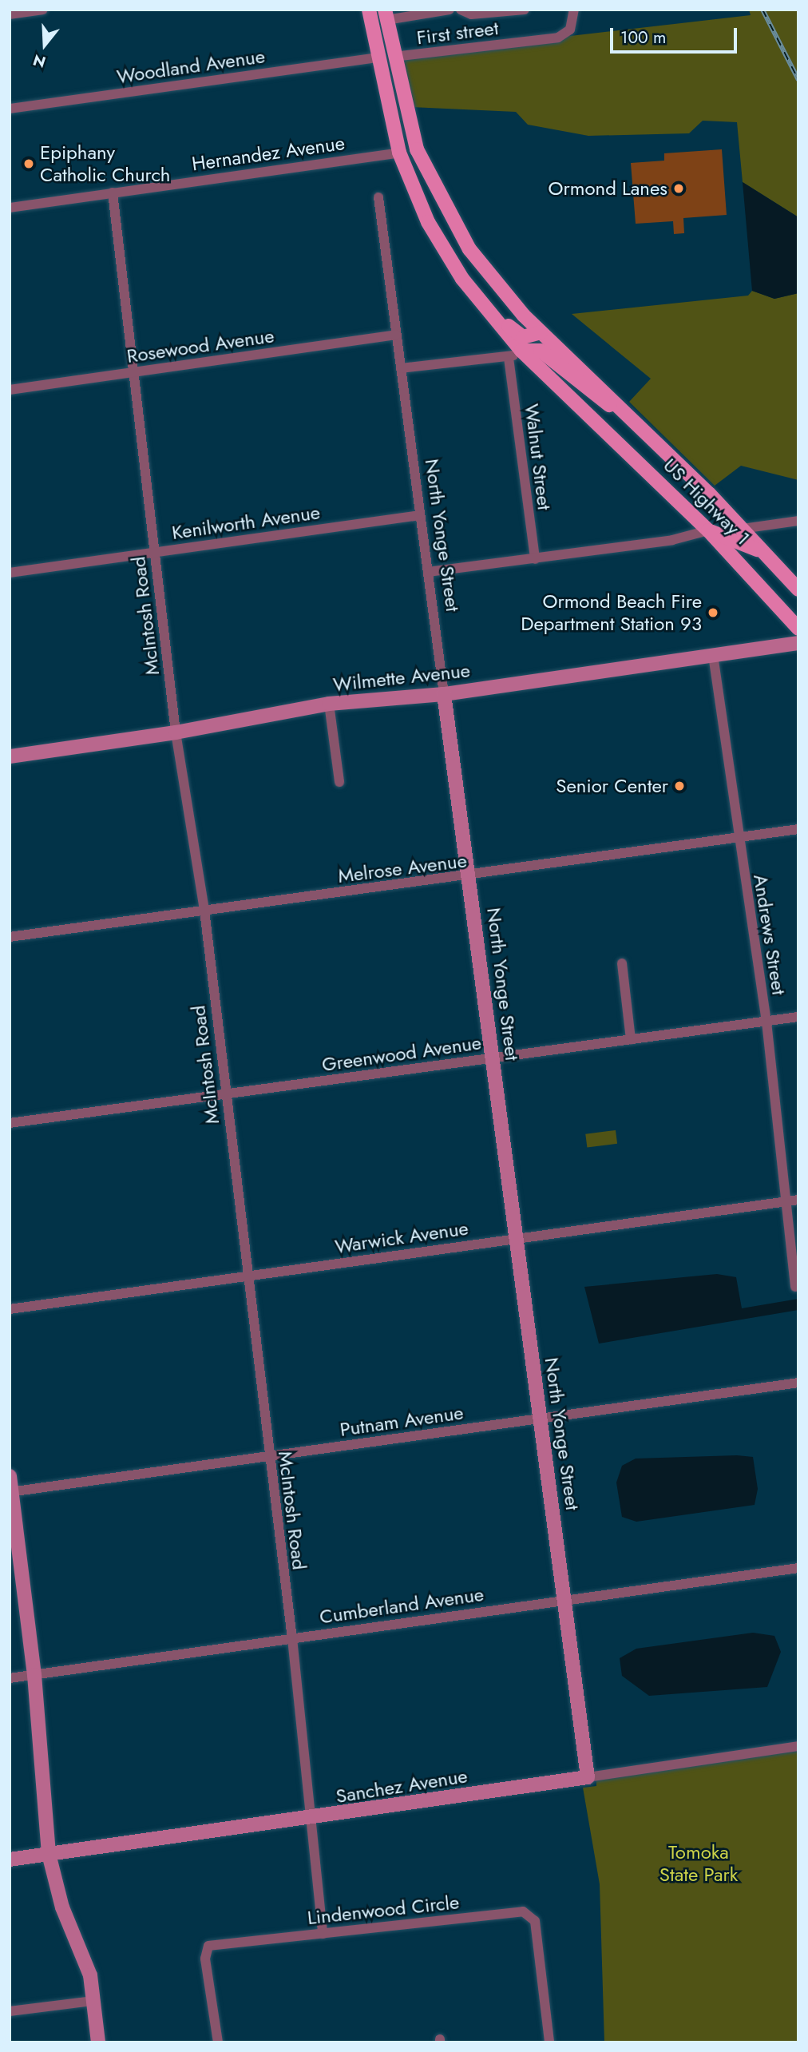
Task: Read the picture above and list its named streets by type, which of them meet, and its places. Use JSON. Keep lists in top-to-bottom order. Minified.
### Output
{"streets":{"main road":["US Highway 1"],"street":["First street","Woodland Avenue","Hernandez Avenue","Rosewood Avenue","Walnut Street","Kenilworth Avenue","North Yonge Street","McIntosh Road","Wilmette Avenue","Melrose Avenue","Andrews Street","Greenwood Avenue","Warwick Avenue","Putnam Avenue","Cumberland Avenue","Sanchez Avenue","Lindenwood Circle"]},"crossings":[["Hernandez Avenue","McIntosh Road"],["Rosewood Avenue","North Yonge Street"],["Rosewood Avenue","McIntosh Road"],["Kenilworth Avenue","North Yonge Street"],["Kenilworth Avenue","McIntosh Road"],["North Yonge Street","Wilmette Avenue"],["North Yonge Street","Melrose Avenue"],["North Yonge Street","Greenwood Avenue"],["North Yonge Street","Warwick Avenue"],["North Yonge Street","Putnam Avenue"],["North Yonge Street","Cumberland Avenue"],["North Yonge Street","Sanchez Avenue"],["McIntosh Road","Wilmette Avenue"],["McIntosh Road","Melrose Avenue"],["McIntosh Road","Greenwood Avenue"],["McIntosh Road","Warwick Avenue"],["McIntosh Road","Putnam Avenue"],["McIntosh Road","Cumberland Avenue"],["McIntosh Road","Sanchez Avenue"],["McIntosh Road","Lindenwood Circle"],["Wilmette Avenue","Andrews Street"],["Melrose Avenue","Andrews Street"],["Andrews Street","Greenwood Avenue"],["Andrews Street","Warwick Avenue"]],"parks":["Tomoka State Park"],"places":["Epiphany Catholic Church","Ormond Lanes","Ormond Beach Fire Department Station 93","Senior Center"],"scale_bar":"100 m","north":"bottom"}
